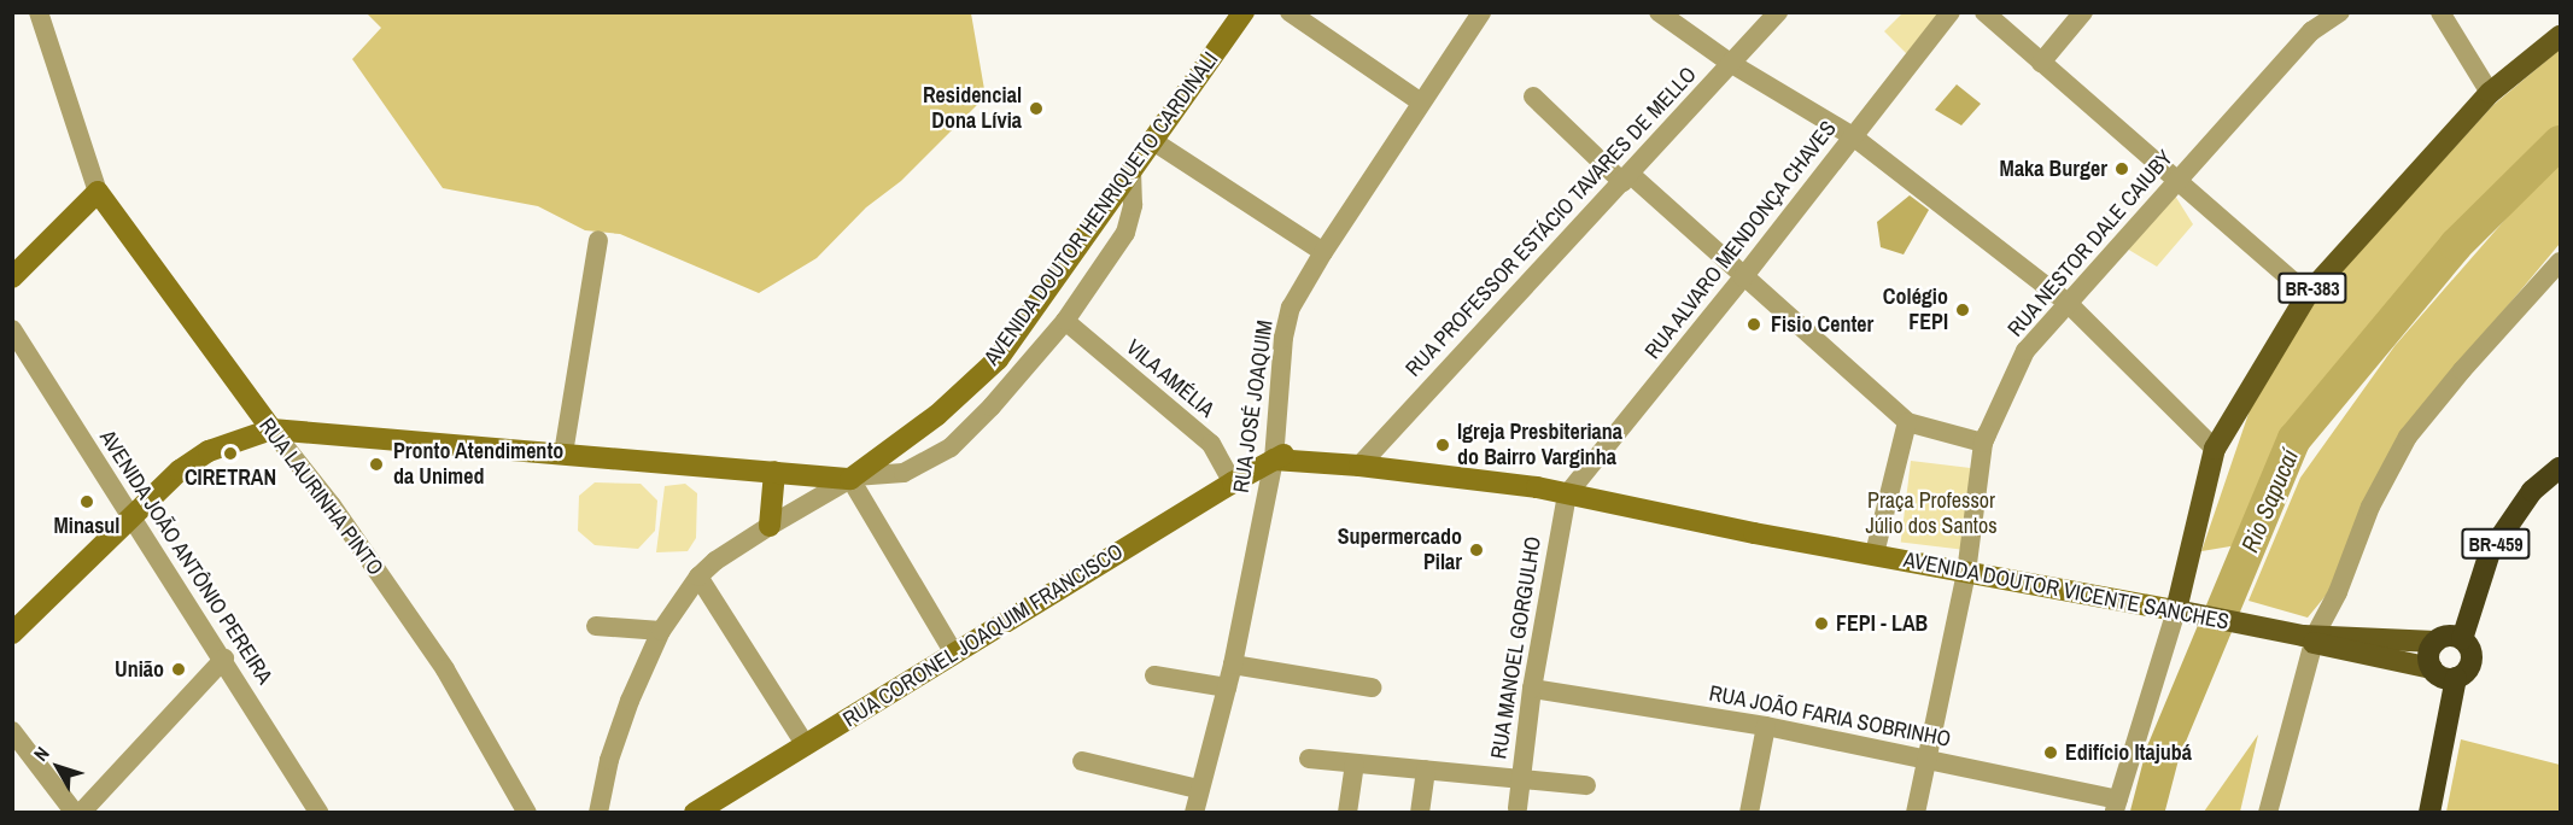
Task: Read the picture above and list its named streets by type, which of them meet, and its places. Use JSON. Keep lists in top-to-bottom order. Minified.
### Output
{"streets":{"highway":["BR-459"],"main road":["AVENIDA DOUTOR HENRIQUETO CARDINALI","BR-383","RUA LAURINHA PINTO","AVENIDA DOUTOR VICENTE SANCHES","RUA CORONEL JOAQUIM FRANCISCO"],"street":["RUA PROFESSOR ESTÁCIO TAVARES DE MELLO","RUA ALVARO MENDONÇA CHAVES","RUA NESTOR DALE CAIUBY","VILA AMÉLIA","RUA JOSÉ JOAQUIM","AVENIDA JOÃO ANTÔNIO PEREIRA","RUA MANOEL GORGULHO","RUA JOÃO FARIA SOBRINHO"]},"crossings":[["RUA PROFESSOR ESTÁCIO TAVARES DE MELLO","AVENIDA DOUTOR VICENTE SANCHES"],["RUA ALVARO MENDONÇA CHAVES","AVENIDA DOUTOR VICENTE SANCHES"],["RUA ALVARO MENDONÇA CHAVES","RUA MANOEL GORGULHO"],["RUA NESTOR DALE CAIUBY","AVENIDA DOUTOR VICENTE SANCHES"],["RUA NESTOR DALE CAIUBY","RUA JOÃO FARIA SOBRINHO"],["BR-383","AVENIDA DOUTOR VICENTE SANCHES"],["VILA AMÉLIA","RUA CORONEL JOAQUIM FRANCISCO"],["RUA JOSÉ JOAQUIM","AVENIDA DOUTOR VICENTE SANCHES"],["RUA JOSÉ JOAQUIM","RUA CORONEL JOAQUIM FRANCISCO"],["BR-459","AVENIDA DOUTOR VICENTE SANCHES"],["AVENIDA DOUTOR VICENTE SANCHES","RUA CORONEL JOAQUIM FRANCISCO"],["AVENIDA DOUTOR VICENTE SANCHES","RUA MANOEL GORGULHO"],["RUA MANOEL GORGULHO","RUA JOÃO FARIA SOBRINHO"]],"water":["Rio Sapucaí"],"parks":["Praça Professor Júlio dos Santos"],"places":["Residencial Dona Lívia","Maka Burger","Colégio FEPI","Fisio Center","Igreja Presbiteriana do Bairro Varginha","CIRETRAN","Pronto Atendimento da Unimed","Minasul","Supermercado Pilar","FEPI - LAB","União","Edifício Itajubá"],"north":"top left"}
